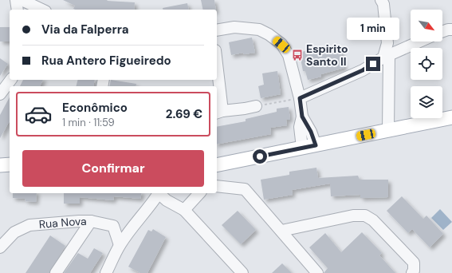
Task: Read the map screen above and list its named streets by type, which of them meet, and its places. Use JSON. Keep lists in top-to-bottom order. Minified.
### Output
{"streets":{"street":["Rua Nova"]},"places":{"bus stop":["Espirito Santo II"]},"north":"bottom right","page":{"banner":["Via da Falperra","Rua Antero Figueiredo"],"bubble":"1 min","list":[{"name":"Econômico","note":"1 min · 11:59","value":"2.69 €"}],"buttons":"Confirmar"}}
